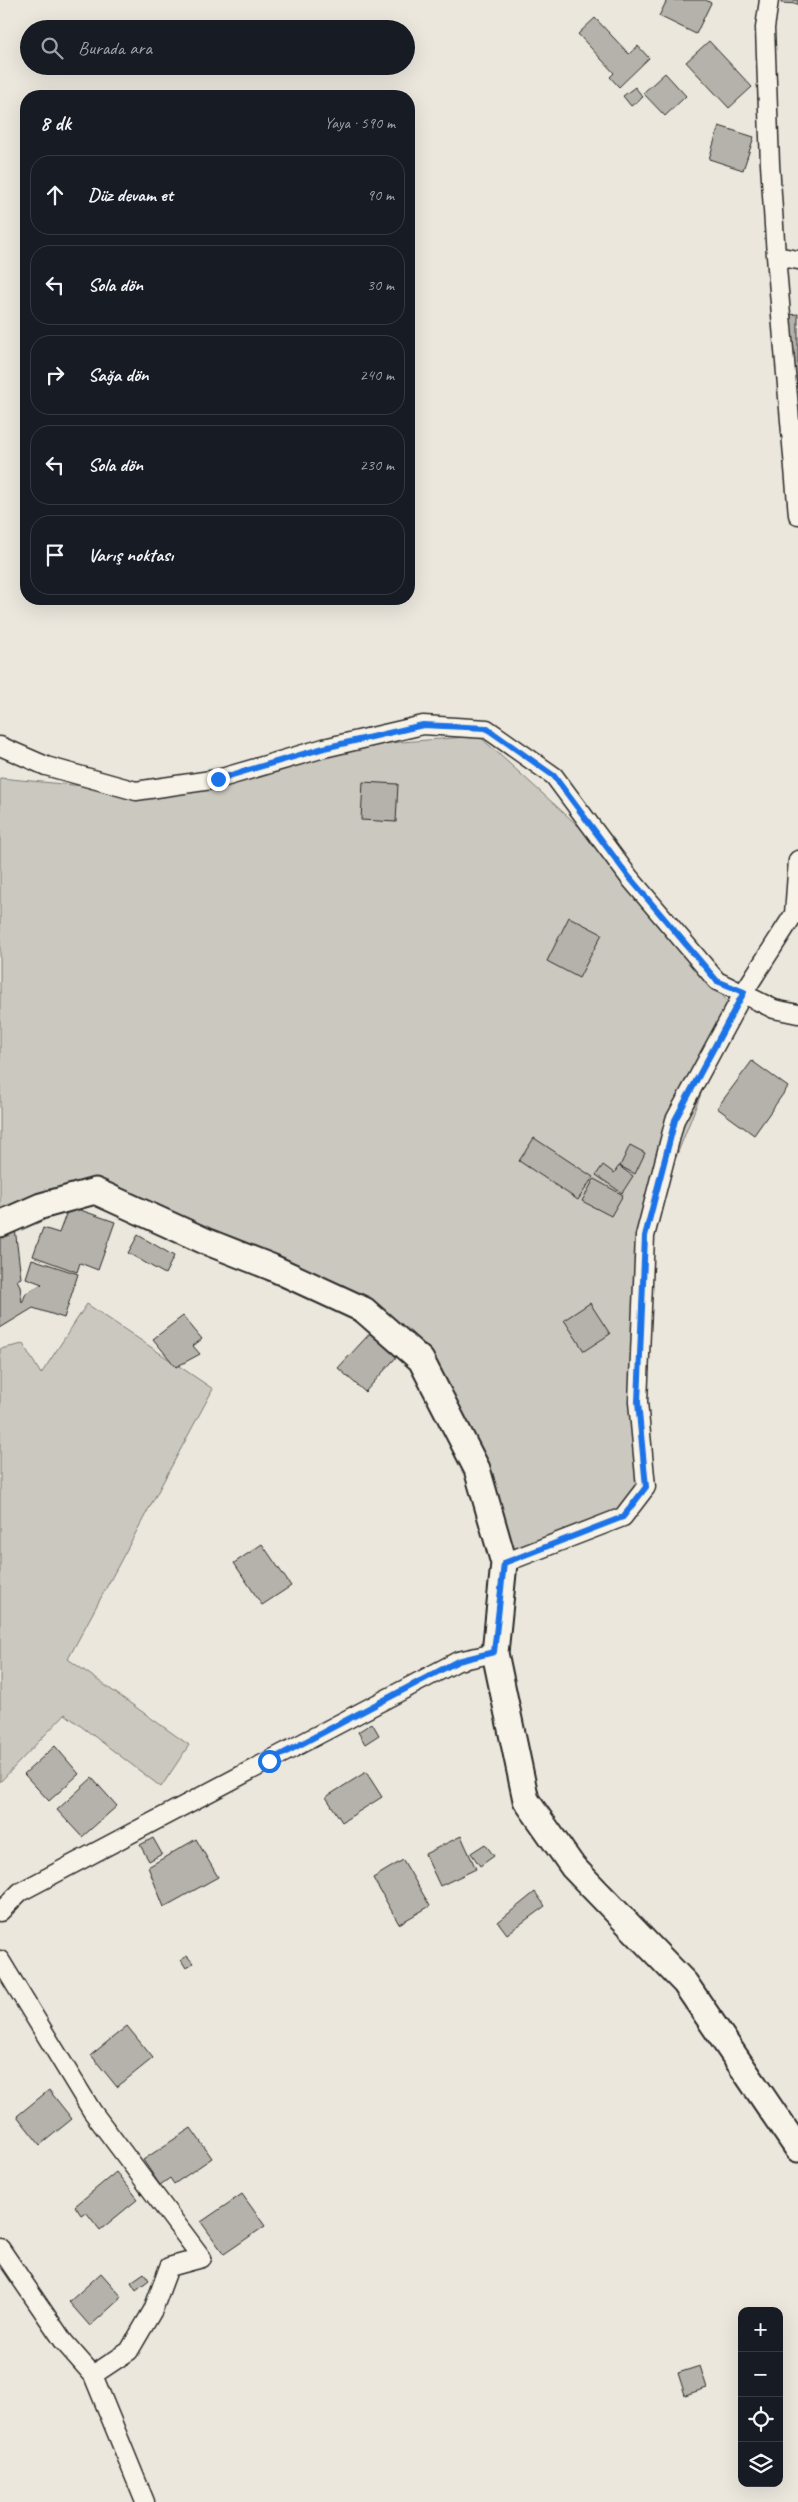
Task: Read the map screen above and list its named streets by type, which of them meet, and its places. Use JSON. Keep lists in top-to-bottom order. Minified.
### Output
{"page":{"search":"Burada ara","heading":["8 dk","Yaya · 590 m"],"list":[["Düz devam et","90 m"],["Sola dön","30 m"],["Sağa dön","240 m"],["Sola dön","230 m"],"Varış noktası"],"map_buttons":["+","−"]}}
